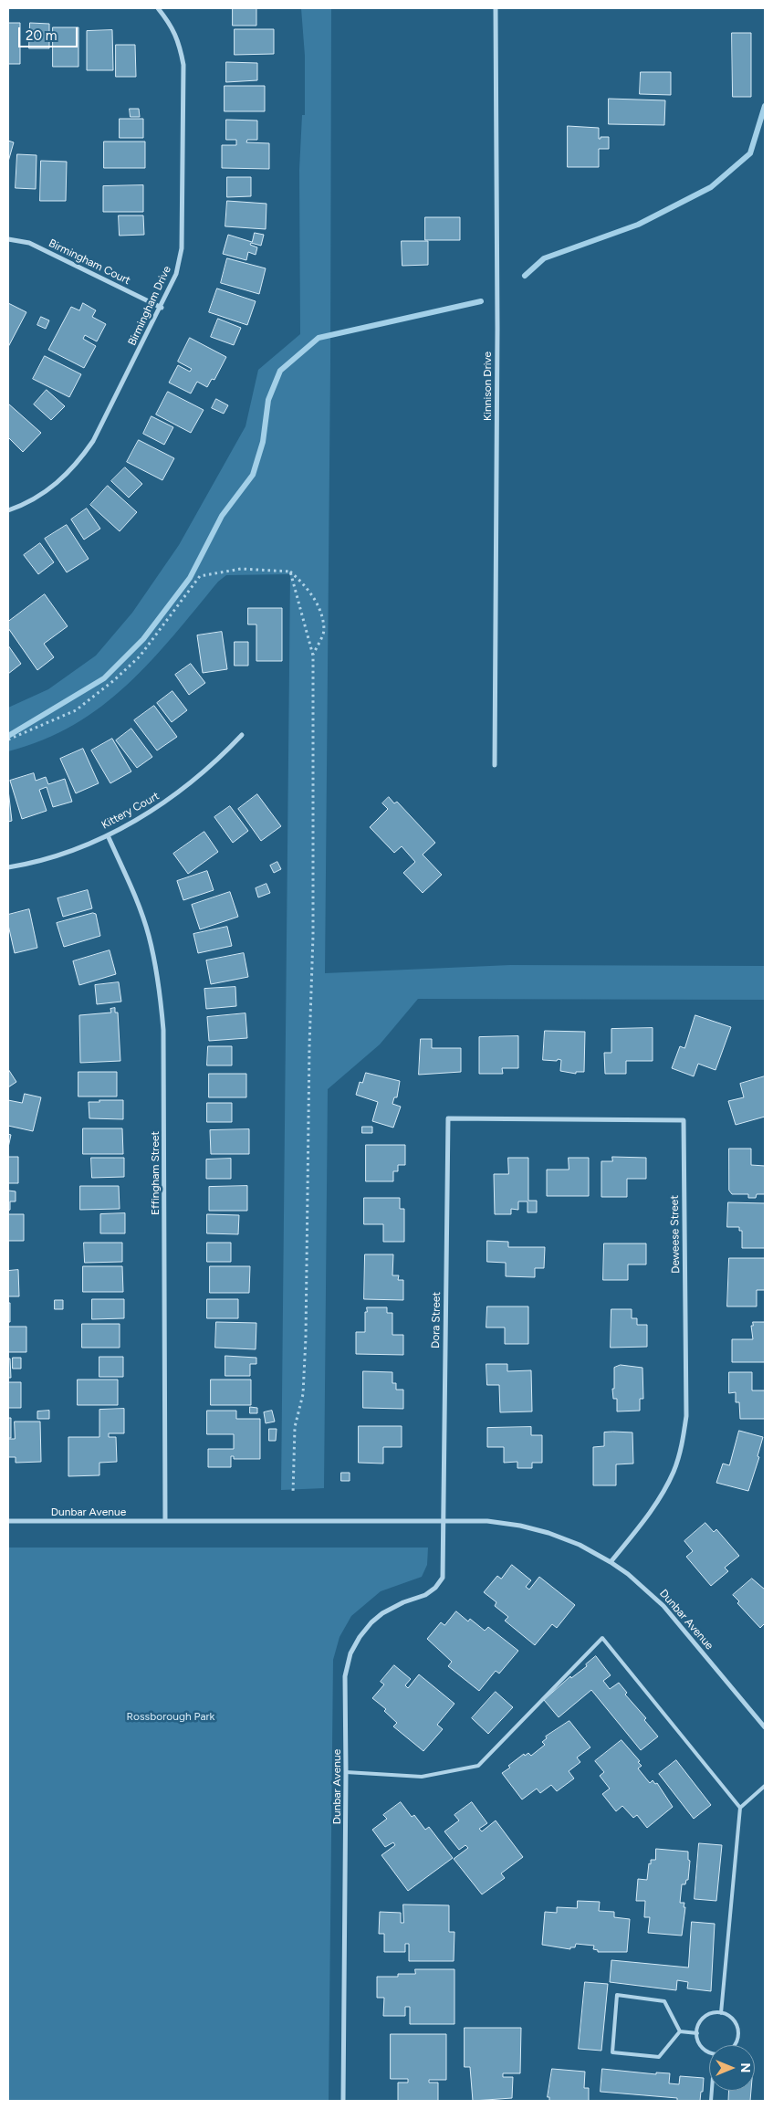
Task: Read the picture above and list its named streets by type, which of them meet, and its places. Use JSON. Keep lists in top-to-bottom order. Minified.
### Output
{"streets":{"street":["Birmingham Court","Birmingham Drive","Kinnison Drive","Kittery Court","Effingham Street","Deweese Street","Dora Street","Dunbar Avenue"]},"crossings":[["Birmingham Court","Birmingham Drive"],["Kittery Court","Effingham Street"],["Effingham Street","Dunbar Avenue"],["Deweese Street","Dora Street"],["Deweese Street","Dunbar Avenue"],["Dora Street","Dunbar Avenue"]],"parks":["Rossborough Park"],"scale_bar":"20 m","north":"right"}
